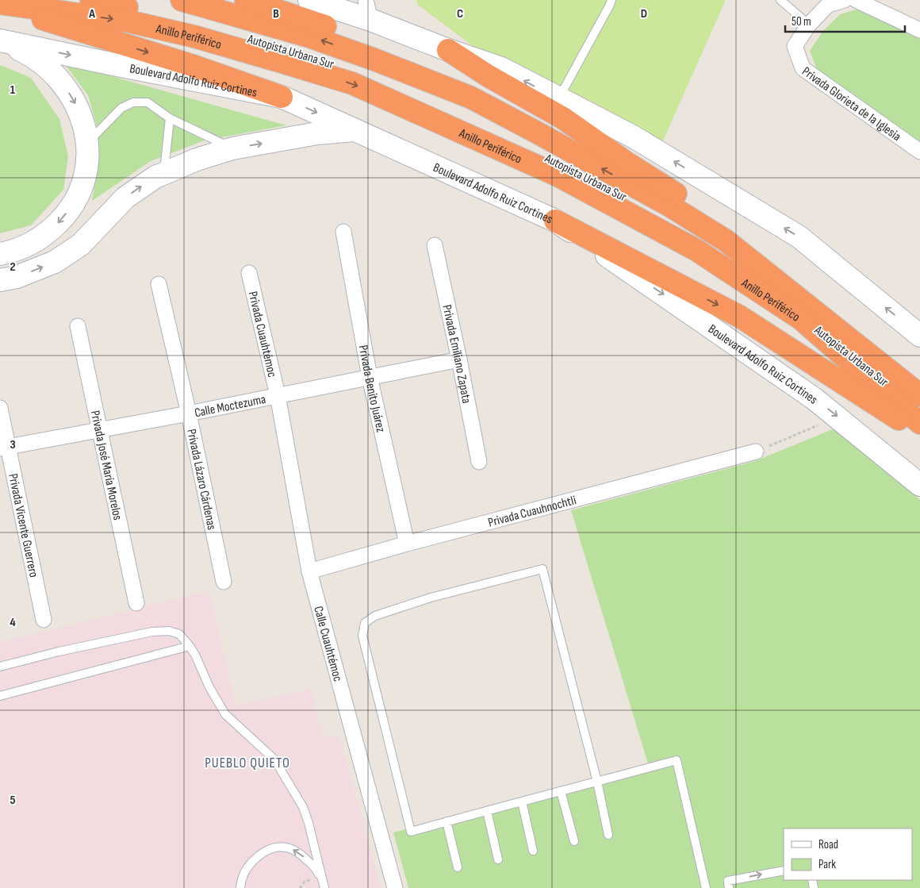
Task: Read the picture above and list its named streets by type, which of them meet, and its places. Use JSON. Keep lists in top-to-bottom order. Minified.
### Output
{"streets":{"highway":["Anillo Periférico","Autopista Urbana Sur"],"main road":["Boulevard Adolfo Ruiz Cortines"],"street":["Privada Glorieta de la Iglesia","Privada Cuauhtémoc","Privada Emiliano Zapata","Privada Benito Juárez","Calle Moctezuma","Privada José María Morelos","Privada Lázaro Cárdenas","Privada Cuauhnochtli","Privada Vicente Guerrero","Calle Cuauhtémoc"]},"crossings":[["Privada Cuauhtémoc","Calle Moctezuma"],["Privada Cuauhtémoc","Calle Cuauhtémoc"],["Privada Emiliano Zapata","Calle Moctezuma"],["Privada Benito Juárez","Calle Moctezuma"],["Privada Benito Juárez","Privada Cuauhnochtli"],["Calle Moctezuma","Privada José María Morelos"],["Calle Moctezuma","Privada Lázaro Cárdenas"],["Calle Moctezuma","Privada Vicente Guerrero"],["Calle Moctezuma","Calle Cuauhtémoc"],["Privada Cuauhnochtli","Calle Cuauhtémoc"]],"districts":["PUEBLO QUIETO"],"legend":["Road","Park"],"scale_bar":"50 m","grid":{"columns":["A","B","C","D"],"rows":["1","2","3","4","5"]}}
